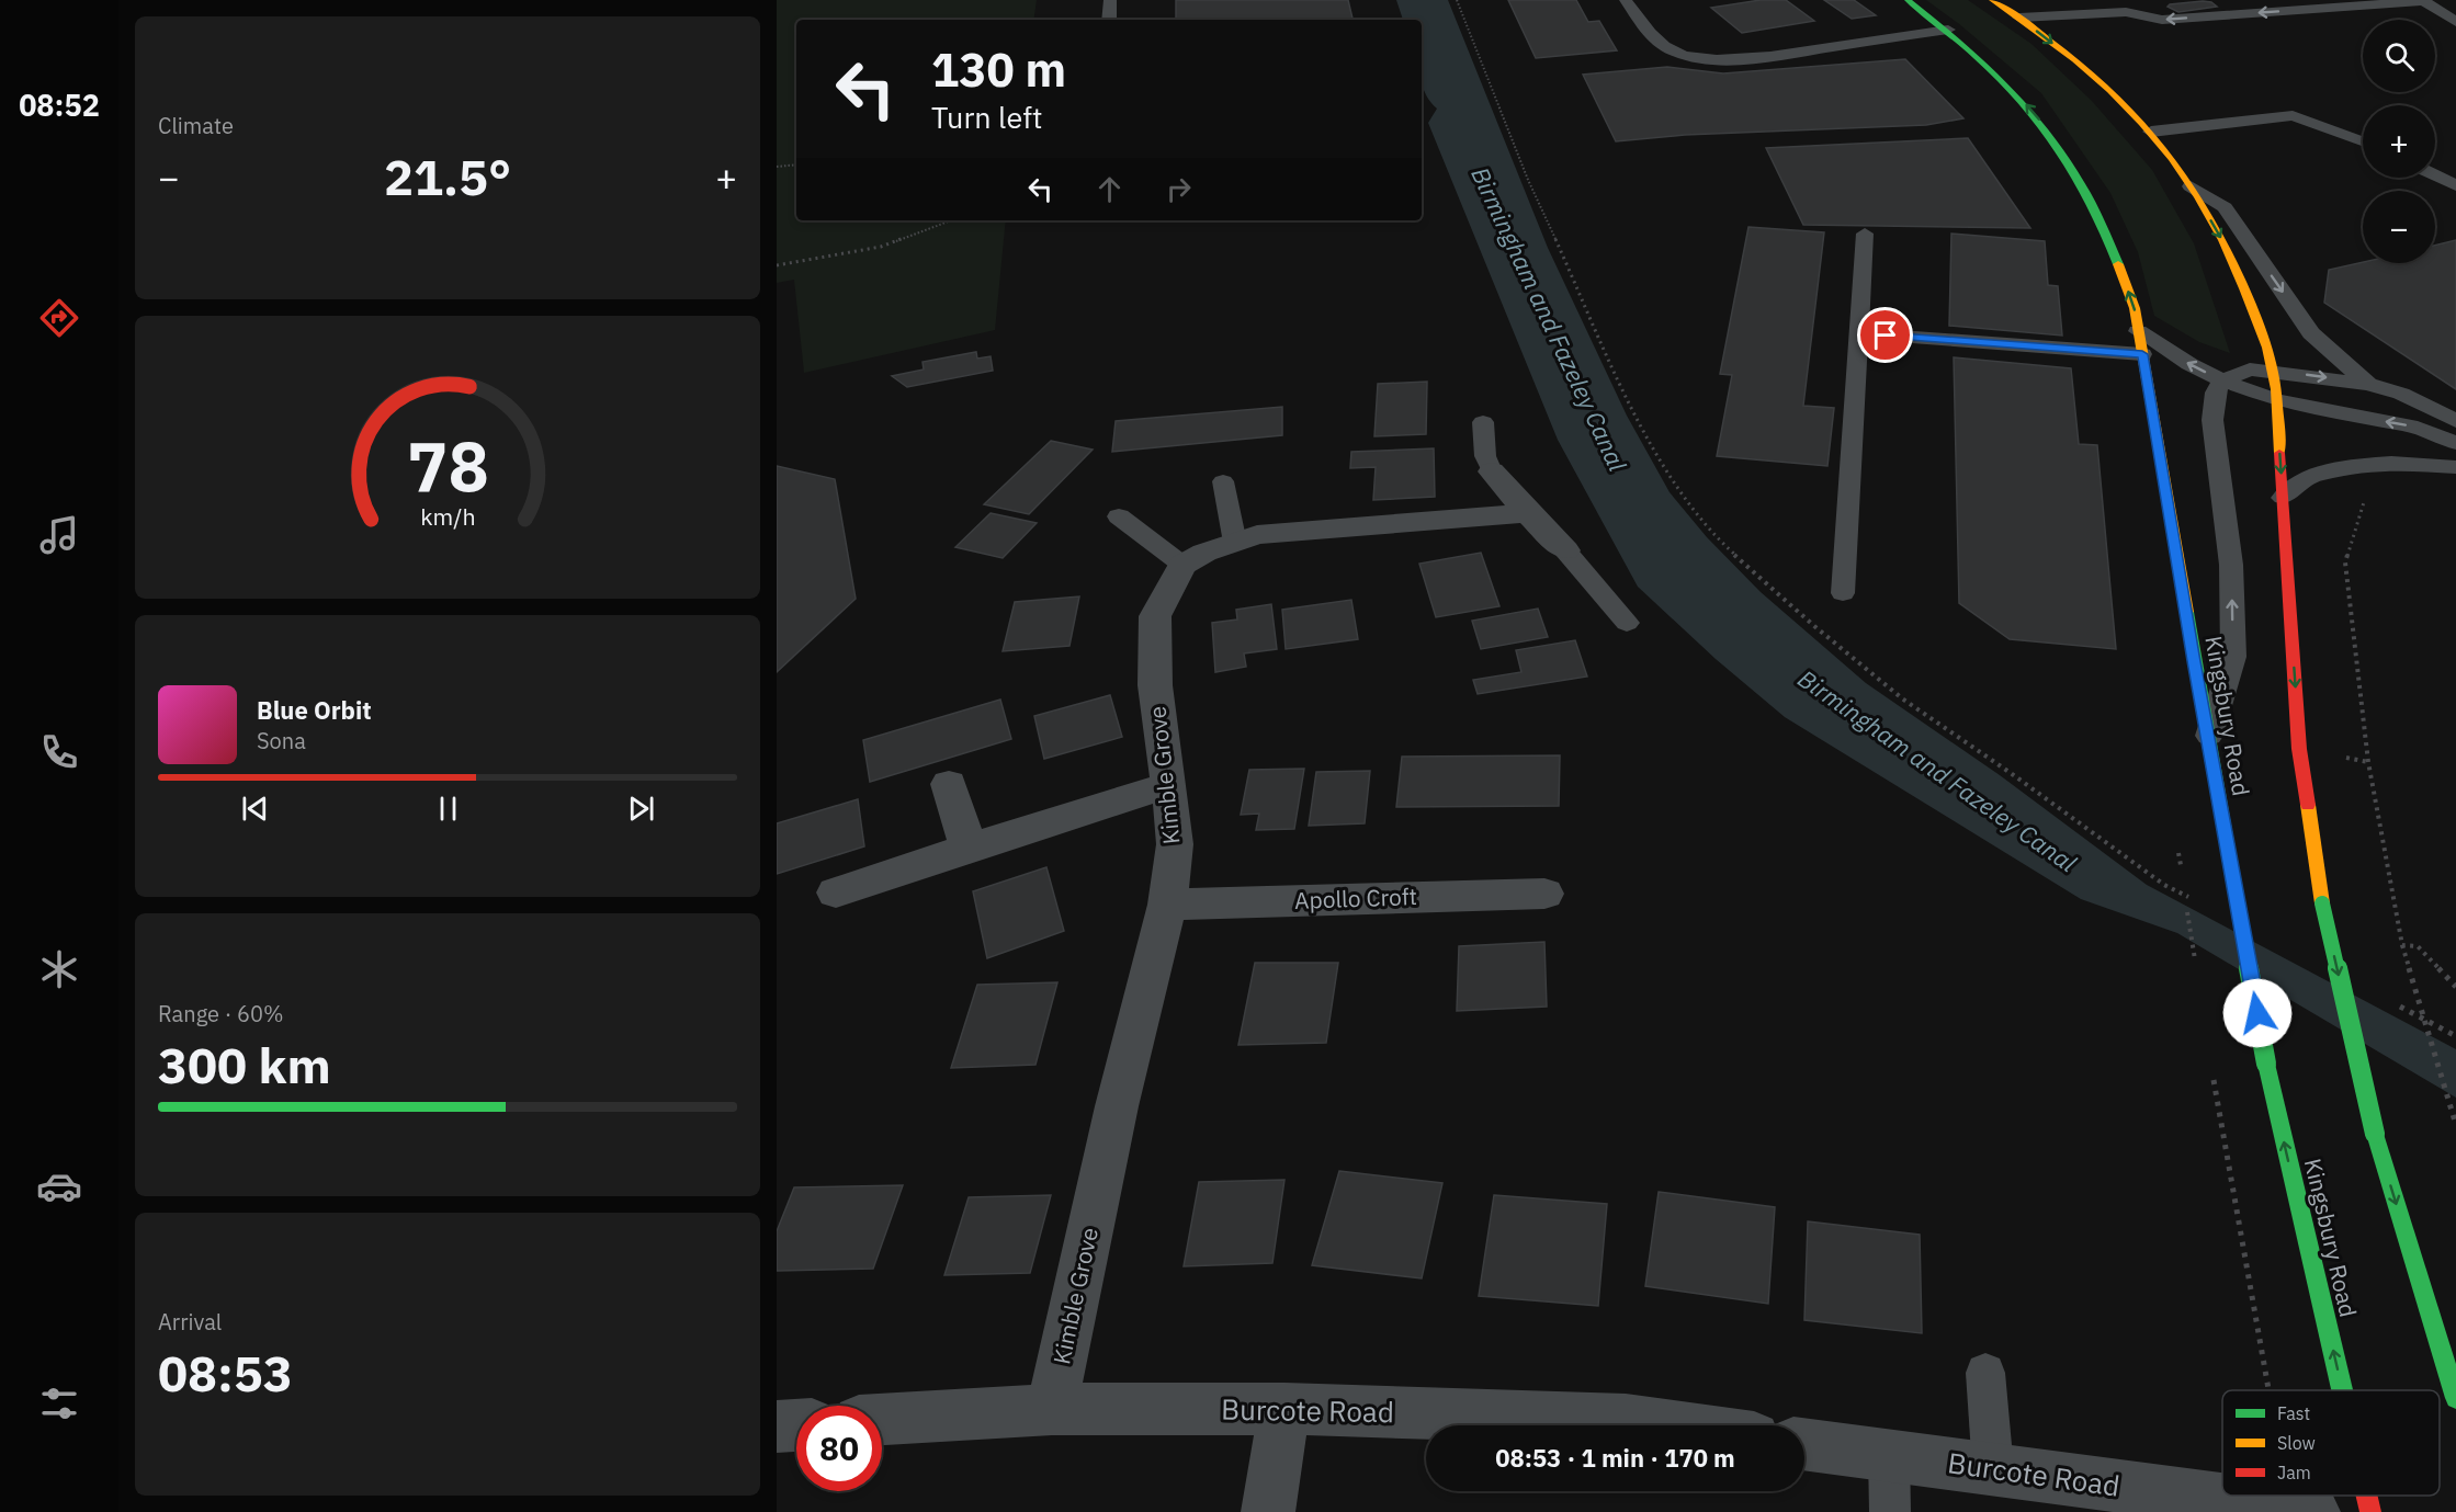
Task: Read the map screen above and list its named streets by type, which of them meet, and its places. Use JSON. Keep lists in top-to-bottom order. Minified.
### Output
{"streets":{"highway":["Kingsbury Road"],"street":["Kimble Grove","Apollo Croft","Burcote Road"]},"crossings":[["Kimble Grove","Apollo Croft"],["Kimble Grove","Burcote Road"]],"water":["Birmingham and Fazeley Canal"],"legend":["Fast","Slow","Jam"],"page":{"tabs":"08:52","tile":["Climate",["Range · 60%","300 km"],["Arrival","08:53"]],"map_buttons":["+","−"],"turn":["130 m","Turn left"],"heat":["−","21.5°","+"],"song":["Blue Orbit","Sona"],"limit":"80","trip":"08:53 · 1 min · 170 m","gauge":["78","km/h"]}}
